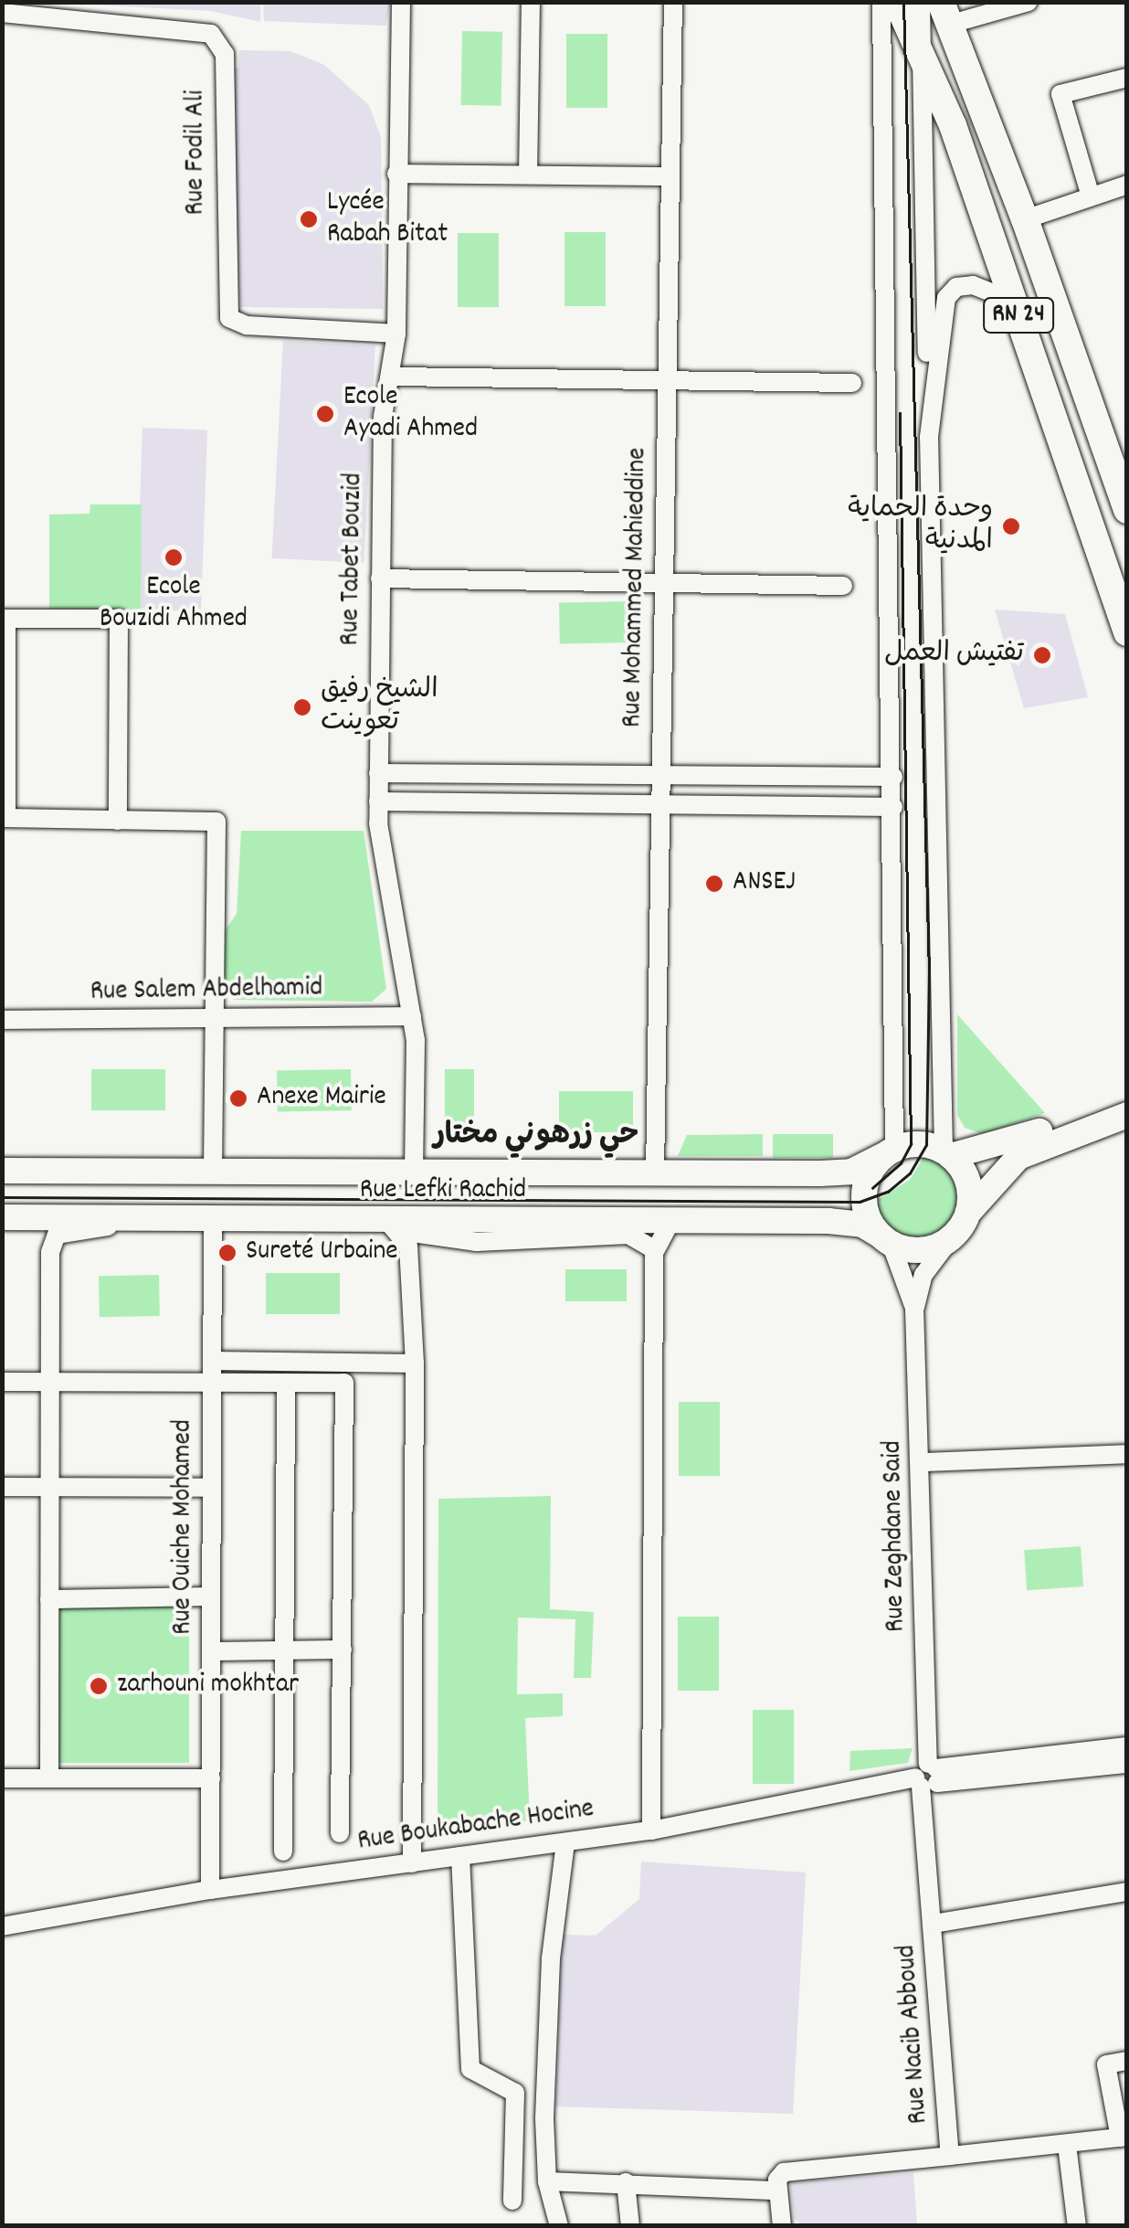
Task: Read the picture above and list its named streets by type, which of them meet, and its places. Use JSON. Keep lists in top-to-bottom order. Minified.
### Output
{"streets":{"main road":["RN 24","Rue Lefki Rachid"],"street":["Rue Fodil Ali","Rue Tabet Bouzid","Rue Mohammed Mahieddine","Rue Salem Abdelhamid","Rue Ouiche Mohamed","Rue Zeghdane Said","Rue Boukabache Hocine","Rue Nacib Abboud"]},"crossings":[["Rue Fodil Ali","Rue Tabet Bouzid"],["Rue Tabet Bouzid","Rue Salem Abdelhamid"],["Rue Lefki Rachid","Rue Ouiche Mohamed"],["Rue Ouiche Mohamed","Rue Boukabache Hocine"],["Rue Zeghdane Said","Rue Boukabache Hocine"],["Rue Zeghdane Said","Rue Nacib Abboud"],["Rue Boukabache Hocine","Rue Nacib Abboud"]],"districts":["حي زرهوني مختار"],"places":["Lycée Rabah Bitat","Ecole Ayadi Ahmed","وحدة الحماية المدنية","Ecole Bouzidi Ahmed","تفتيش العمل","الشيخ رفيق تعوينت","ANSEJ","Anexe Mairie","Sureté Urbaine","zarhouni mokhtar"]}
